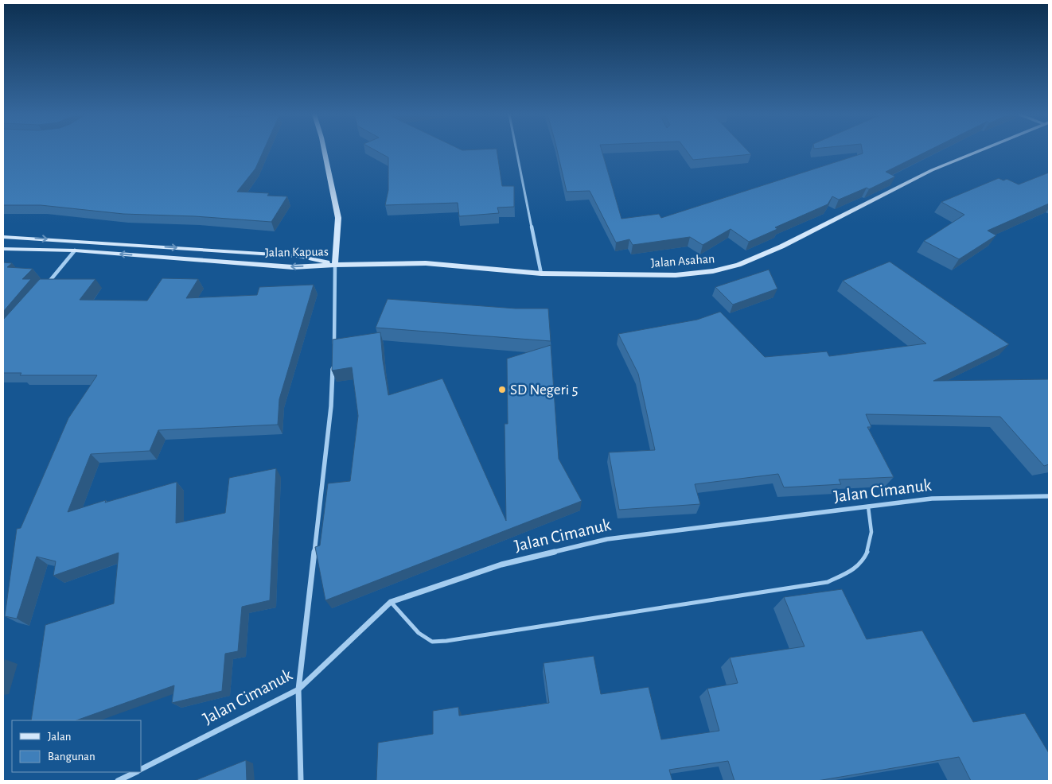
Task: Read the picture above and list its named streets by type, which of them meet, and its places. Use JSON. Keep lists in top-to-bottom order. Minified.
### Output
{"streets":{"street":["Jalan Kapuas","Jalan Asahan","Jalan Cimanuk"]},"crossings":[["Jalan Kapuas","Jalan Asahan"]],"places":["SD Negeri 5"],"legend":["Jalan","Bangunan"]}
